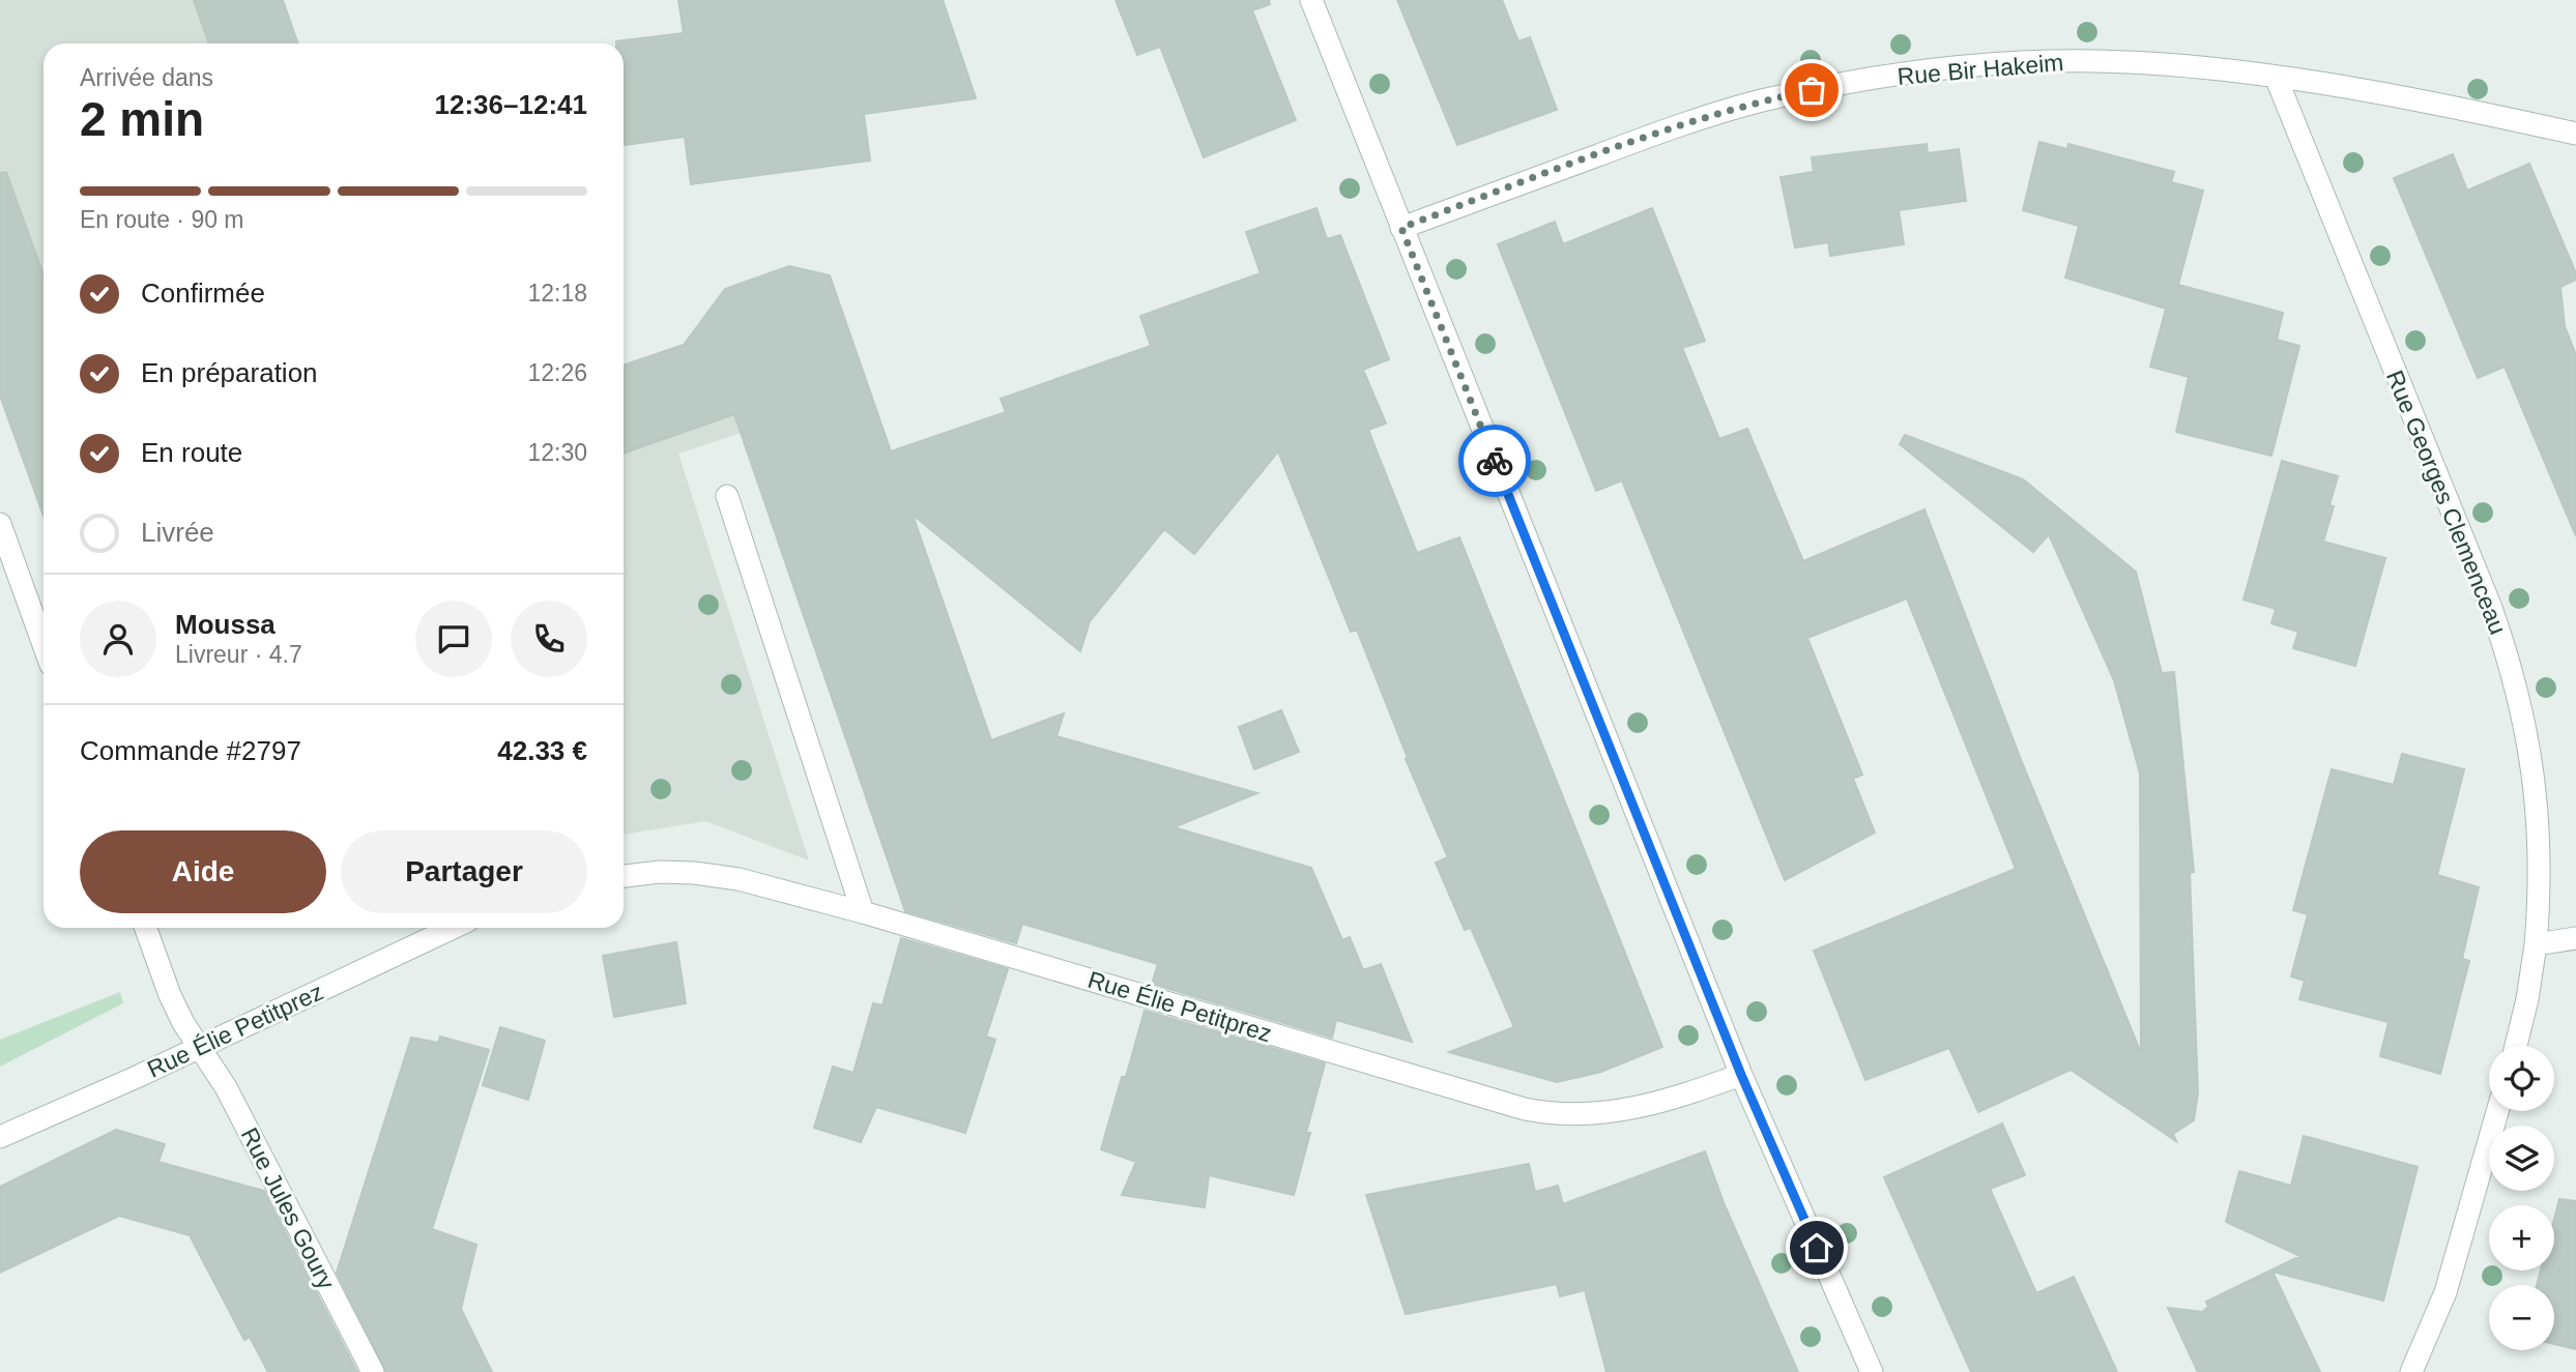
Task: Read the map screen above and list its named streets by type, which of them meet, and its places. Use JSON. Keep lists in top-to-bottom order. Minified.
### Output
{"streets":{"street":["Rue Bir Hakeim","Rue Georges Clemenceau","Rue Élie Petitprez","Rue Jules Goury"]},"crossings":[["Rue Bir Hakeim","Rue Georges Clemenceau"],["Rue Élie Petitprez","Rue Jules Goury"]],"page":{"heading":["2 min","Arrivée dans","12:36–12:41"],"panel":["Moussa","Livreur · 4.7","Commande #2797","42.33 €"],"bar":"En route · 90 m","list":[["Confirmée","12:18"],["En préparation","12:26"],["En route","12:30"],"Livrée"],"buttons":["Aide","Partager"],"map_buttons":["+","−"]}}
